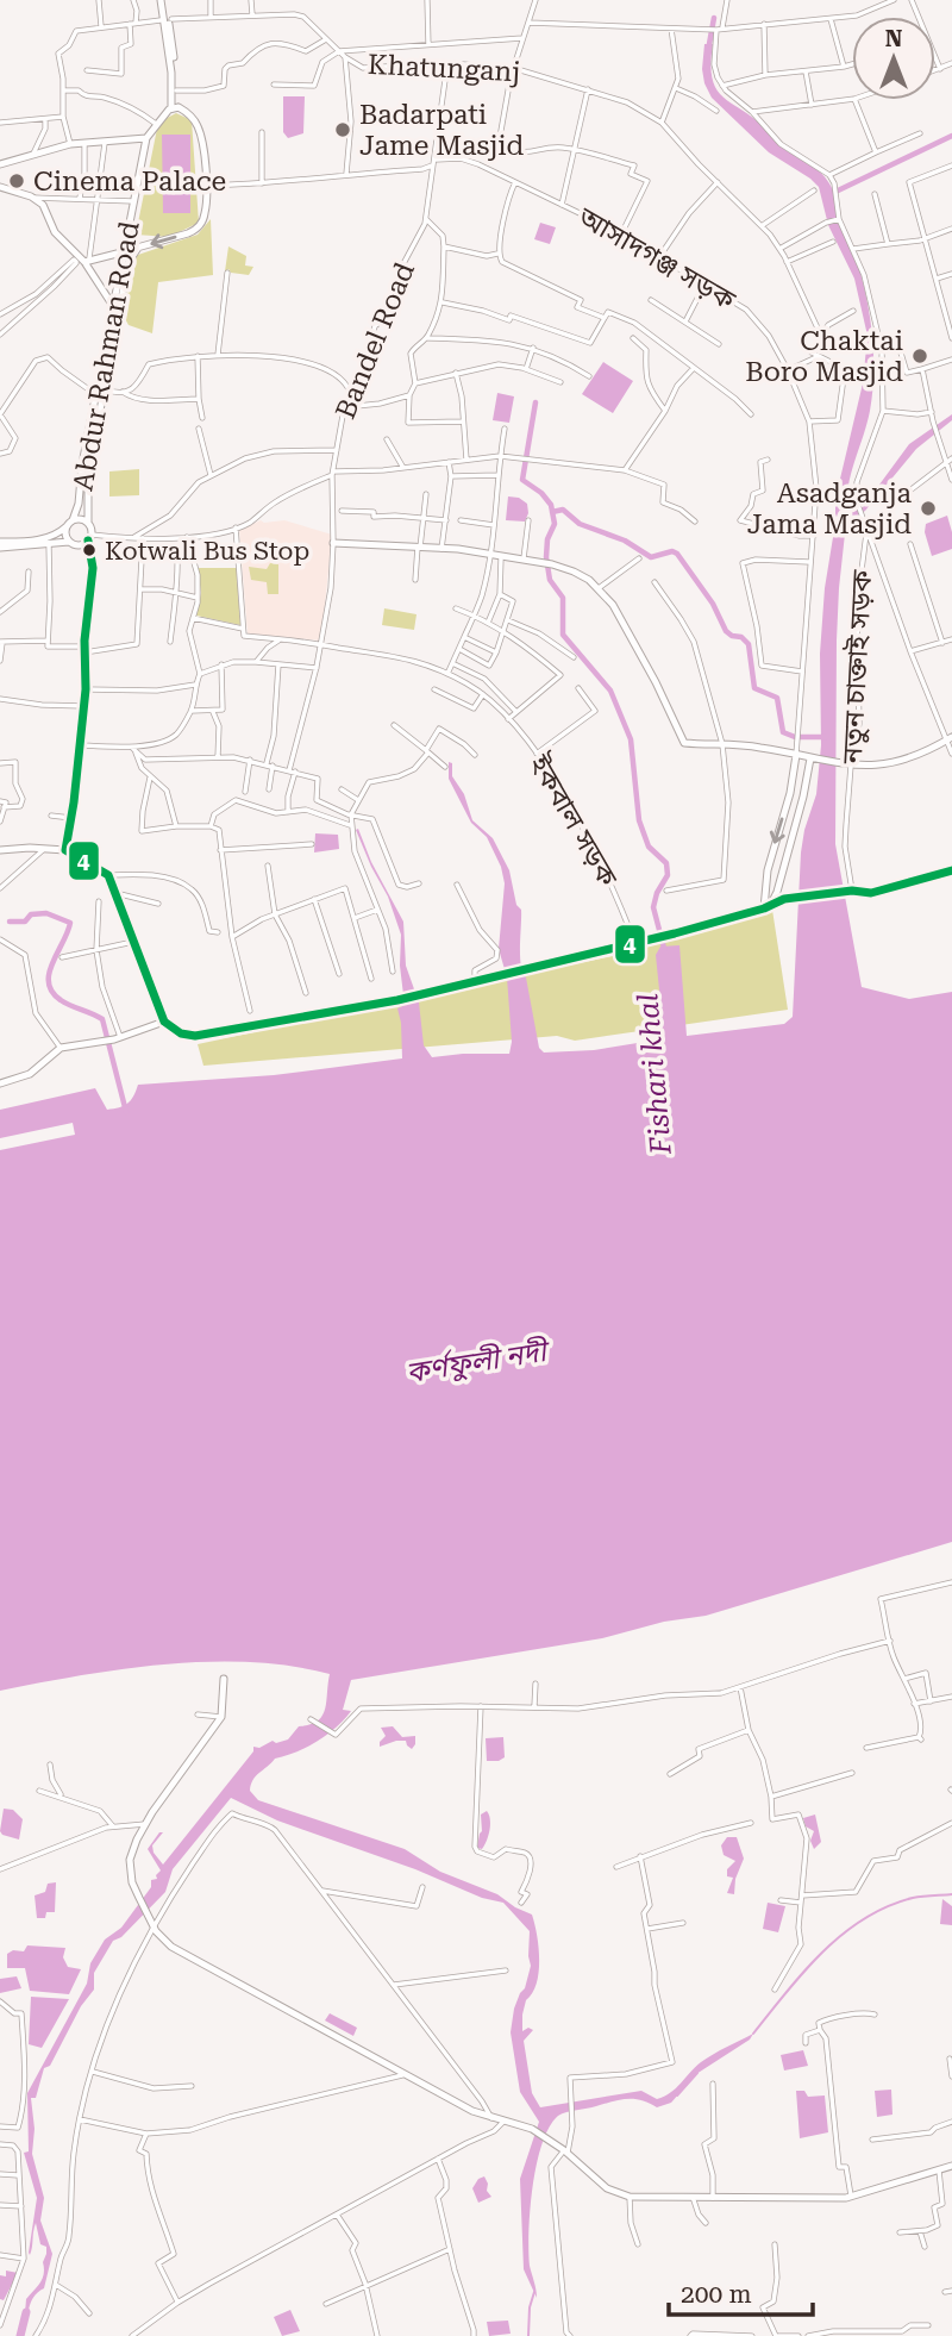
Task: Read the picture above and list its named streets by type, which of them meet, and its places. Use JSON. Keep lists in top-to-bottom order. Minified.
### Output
{"streets":{"main road":["Abdur Rahman Road"],"street":["Khatunganj","আসাদগঞ্জ সড়ক","Bandel Road","নতুন চাক্তাই সড়ক","ইকবাল সড়ক"]},"crossings":[["Bandel Road","ইকবাল সড়ক"]],"water":["Fishari khal","কর্ণফুলী নদী"],"places":["Badarpati Jame Masjid","Cinema Palace","Chaktai Boro Masjid","Asadganja Jama Masjid","Kotwali Bus Stop"],"lines":["transit line 4"],"scale_bar":"200 m","north":"top"}
